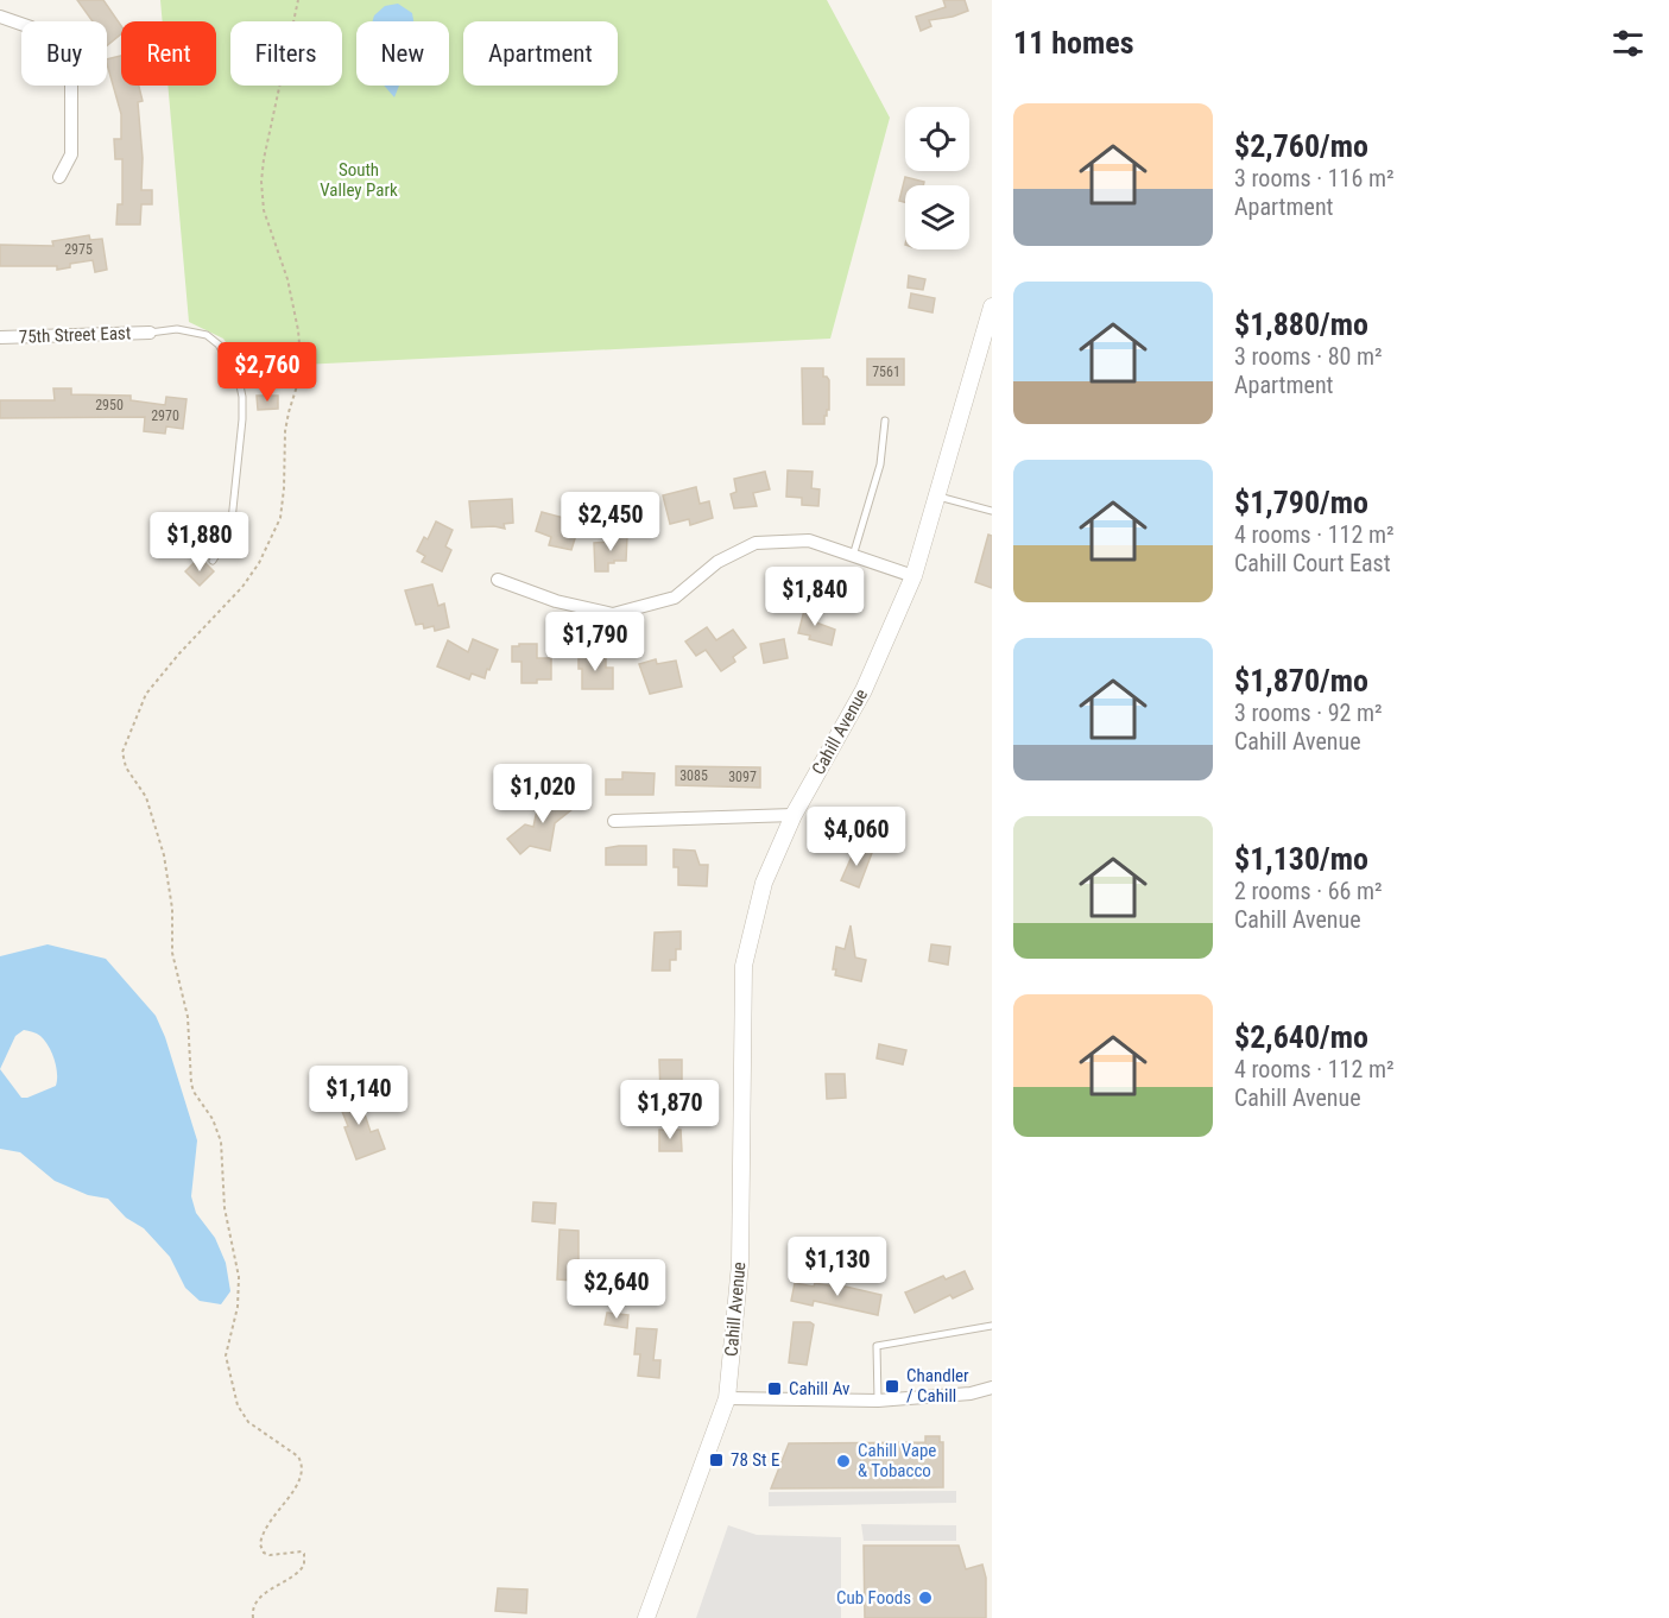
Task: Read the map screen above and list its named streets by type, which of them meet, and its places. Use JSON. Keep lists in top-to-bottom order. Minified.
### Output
{"streets":{"street":["75th Street East","Cahill Avenue"]},"parks":["South Valley Park"],"places":{"transit":["Chandler / Cahill","Cahill Av","78 St E"],"other":["Cahill Vape & Tobacco","Cub Foods"]},"house_numbers":["2975","7561","2950","2970","3085","3097"],"page":{"heading":"11 homes","chip":["Buy","Rent","Filters","New","Apartment"],"list":[{"name":"$2,760/mo","note":"3 rooms · 116 m² · Apartment"},{"name":"$1,880/mo","note":"3 rooms · 80 m² · Apartment"},{"name":"$1,790/mo","note":"4 rooms · 112 m² · Cahill Court East"},{"name":"$1,870/mo","note":"3 rooms · 92 m² · Cahill Avenue"},{"name":"$1,130/mo","note":"2 rooms · 66 m² · Cahill Avenue"},{"name":"$2,640/mo","note":"4 rooms · 112 m² · Cahill Avenue"}],"price":["$2,760","$2,450","$1,880","$1,840","$1,790","$1,020","$4,060","$1,140","$1,870","$1,130","$2,640"]}}
